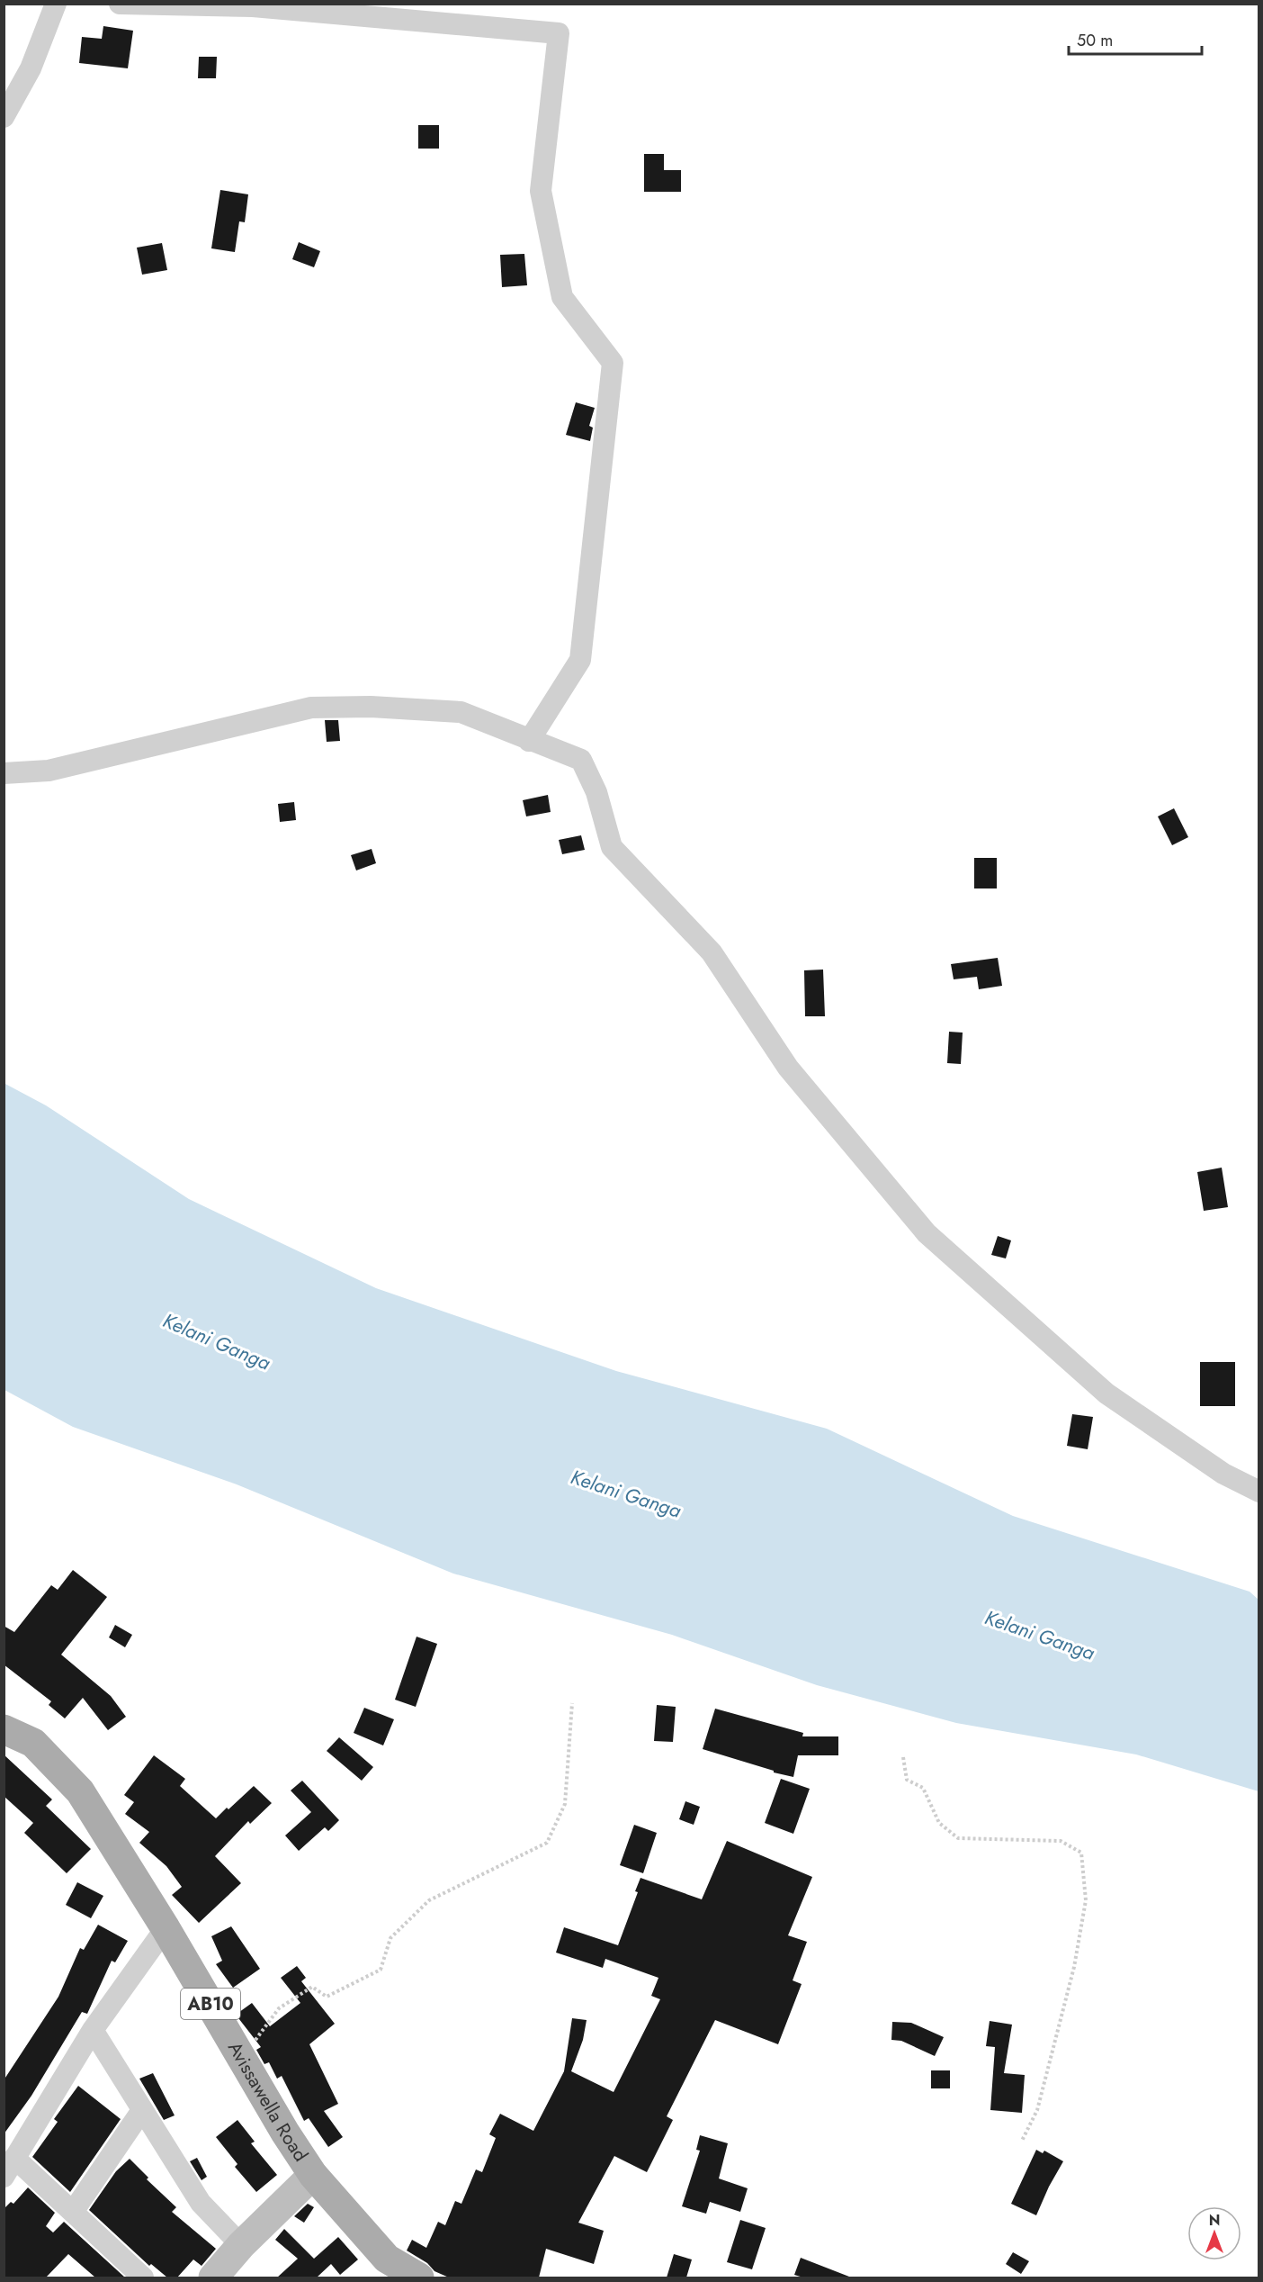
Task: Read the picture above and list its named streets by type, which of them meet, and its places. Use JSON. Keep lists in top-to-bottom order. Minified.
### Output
{"streets":{"main road":["AB10","Avissawella Road"]},"water":["Kelani Ganga"],"scale_bar":"50 m","north":"top"}
